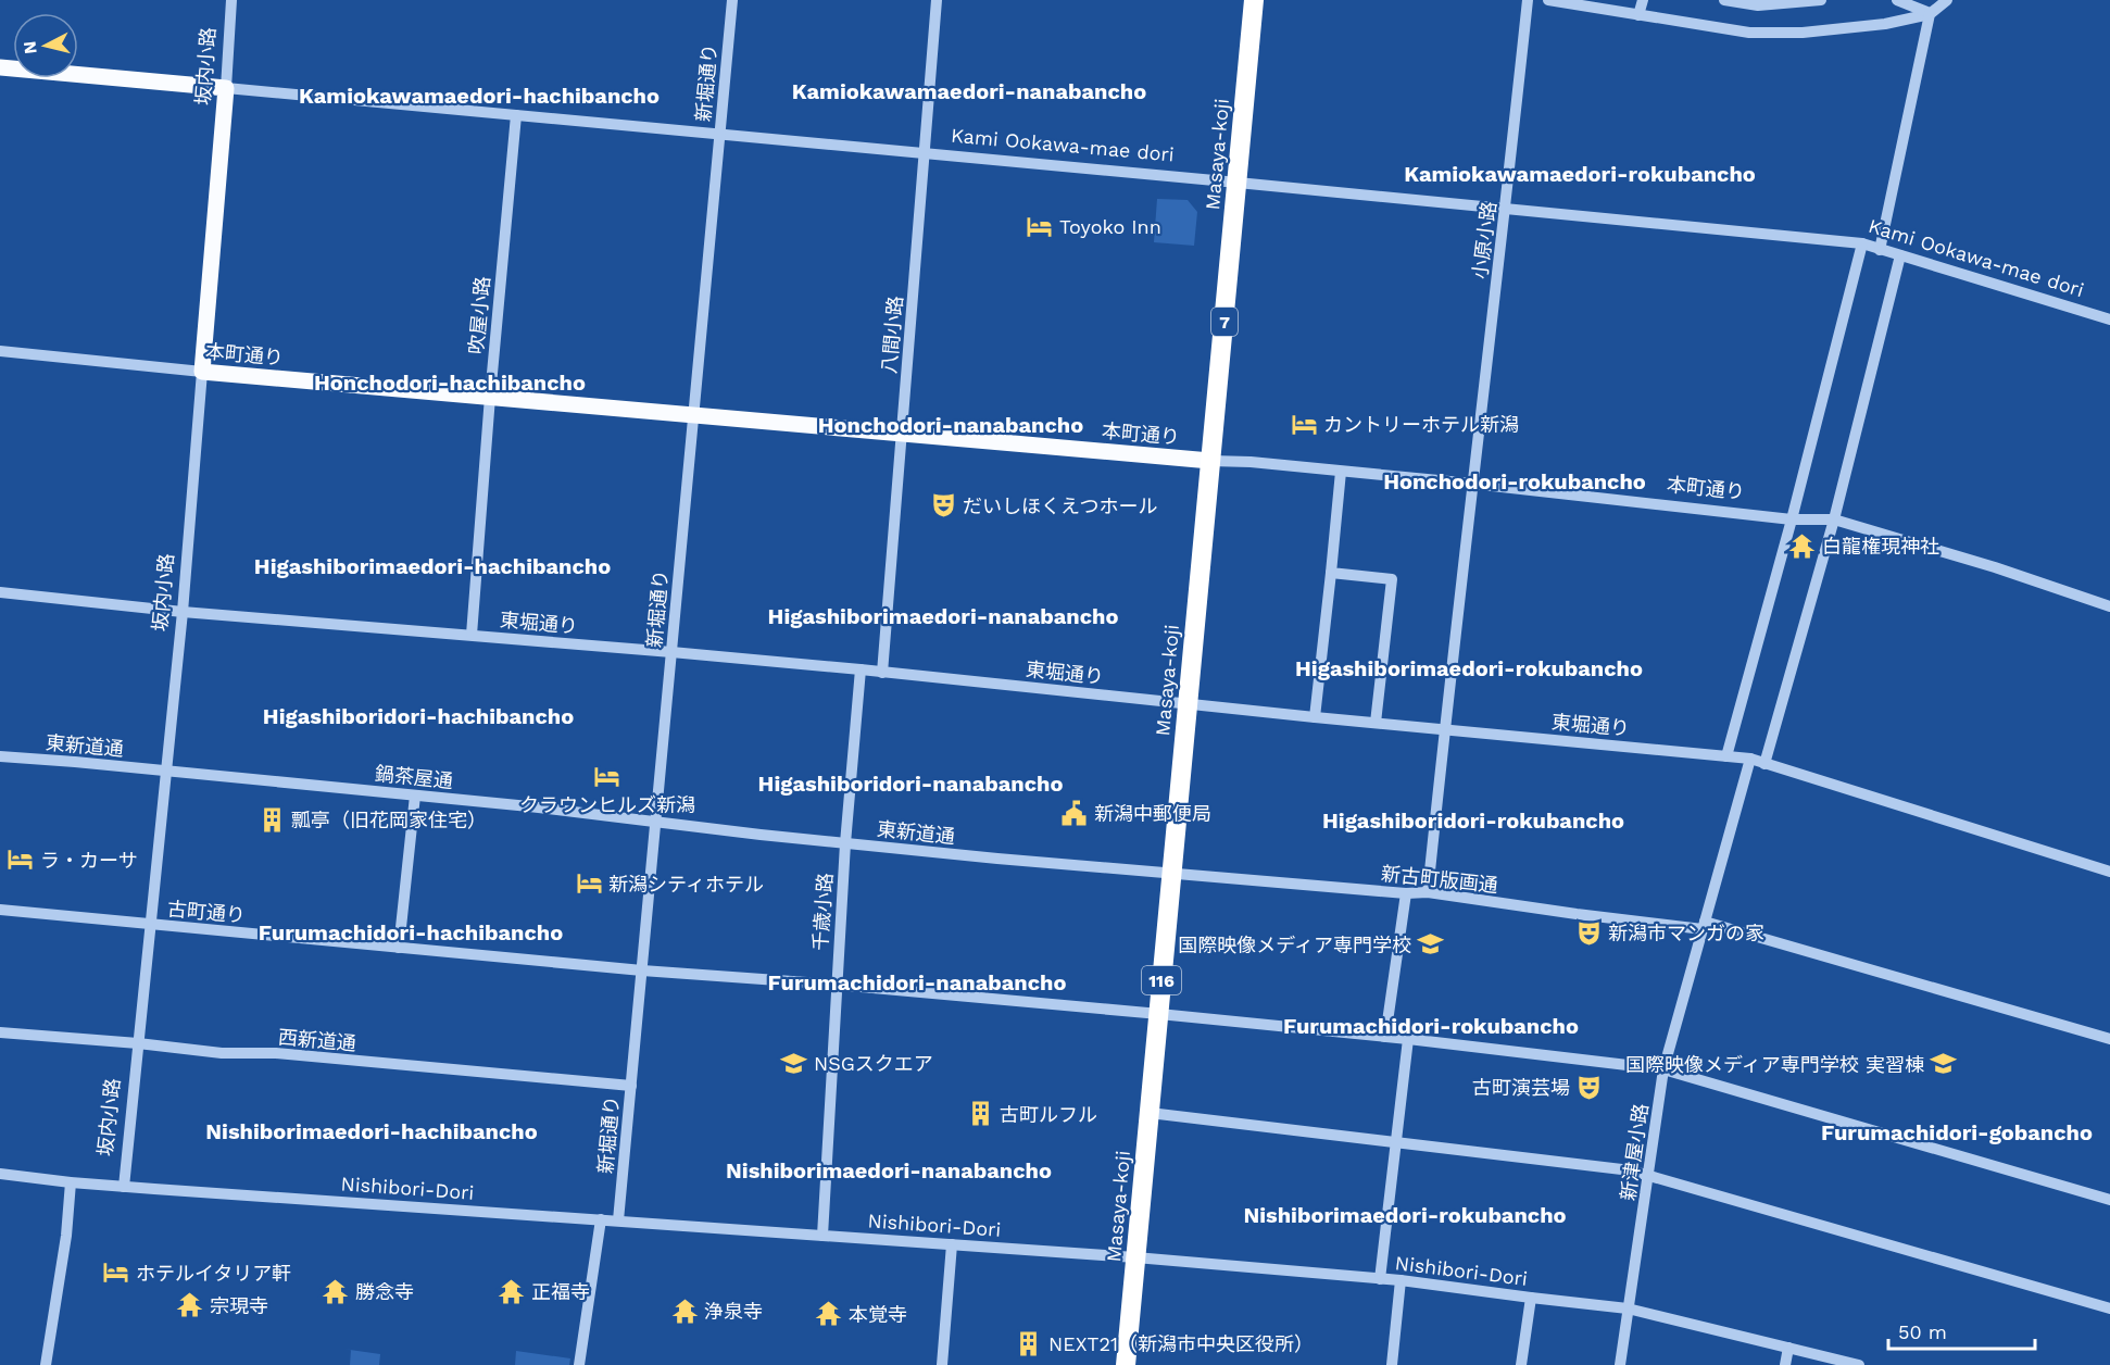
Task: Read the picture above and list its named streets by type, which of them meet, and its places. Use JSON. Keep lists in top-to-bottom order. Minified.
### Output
{"streets":{"highway":["Masaya-koji","7","116"],"main road":["坂内小路","Kami Ookawa-mae dori","本町通り"],"street":["新堀通り","小原小路","吹屋小路","八間小路","東堀通り","東新道通","鍋茶屋通","新古町版画通","古町通り","千歳小路","西新道通","新津屋小路","Nishibori-Dori"]},"crossings":[["坂内小路","Kami Ookawa-mae dori"],["坂内小路","本町通り"],["坂内小路","東堀通り"],["坂内小路","東新道通"],["坂内小路","鍋茶屋通"],["坂内小路","古町通り"],["坂内小路","西新道通"],["坂内小路","Nishibori-Dori"],["新堀通り","Kami Ookawa-mae dori"],["新堀通り","本町通り"],["新堀通り","東堀通り"],["新堀通り","東新道通"],["新堀通り","鍋茶屋通"],["新堀通り","古町通り"],["新堀通り","西新道通"],["新堀通り","Nishibori-Dori"],["Kami Ookawa-mae dori","Masaya-koji"],["Kami Ookawa-mae dori","小原小路"],["Kami Ookawa-mae dori","吹屋小路"],["Kami Ookawa-mae dori","八間小路"],["Masaya-koji","本町通り"],["Masaya-koji","東堀通り"],["Masaya-koji","東新道通"],["Masaya-koji","新古町版画通"],["Masaya-koji","古町通り"],["Masaya-koji","Nishibori-Dori"],["小原小路","本町通り"],["小原小路","東堀通り"],["小原小路","新古町版画通"],["吹屋小路","本町通り"],["吹屋小路","東堀通り"],["八間小路","本町通り"],["八間小路","東堀通り"],["東堀通り","千歳小路"],["東堀通り","新津屋小路"],["東新道通","鍋茶屋通"],["東新道通","新古町版画通"],["東新道通","千歳小路"],["新古町版画通","新津屋小路"],["古町通り","千歳小路"],["古町通り","新津屋小路"],["千歳小路","Nishibori-Dori"],["新津屋小路","Nishibori-Dori"]],"districts":["Kamiokawamaedori-nanabancho","Kamiokawamaedori-hachibancho","Kamiokawamaedori-rokubancho","Honchodori-hachibancho","Honchodori-nanabancho","Honchodori-rokubancho","Higashiborimaedori-hachibancho","Higashiborimaedori-nanabancho","Higashiborimaedori-rokubancho","Higashiboridori-hachibancho","Higashiboridori-nanabancho","Higashiboridori-rokubancho","Furumachidori-hachibancho","Furumachidori-nanabancho","Furumachidori-rokubancho","Nishiborimaedori-hachibancho","Furumachidori-gobancho","Nishiborimaedori-nanabancho","Nishiborimaedori-rokubancho"],"places":{"hotel":["Toyoko Inn","カントリーホテル新潟","クラウンヒルズ新潟","ラ・カーサ","新潟シティホテル","ホテルイタリア軒"],"theatre":["だいしほくえつホール","新潟市マンガの家","古町演芸場"],"temple":["白龍権現神社","勝念寺","正福寺","宗現寺","浄泉寺","本覚寺"],"public building":["新潟中郵便局"],"building":["瓢亭（旧花岡家住宅）","古町ルフル","NEXT21（新潟市中央区役所）"],"school or university":["国際映像メディア専門学校","NSGスクエア","国際映像メディア専門学校 実習棟"]},"scale_bar":"50 m","north":"left"}
